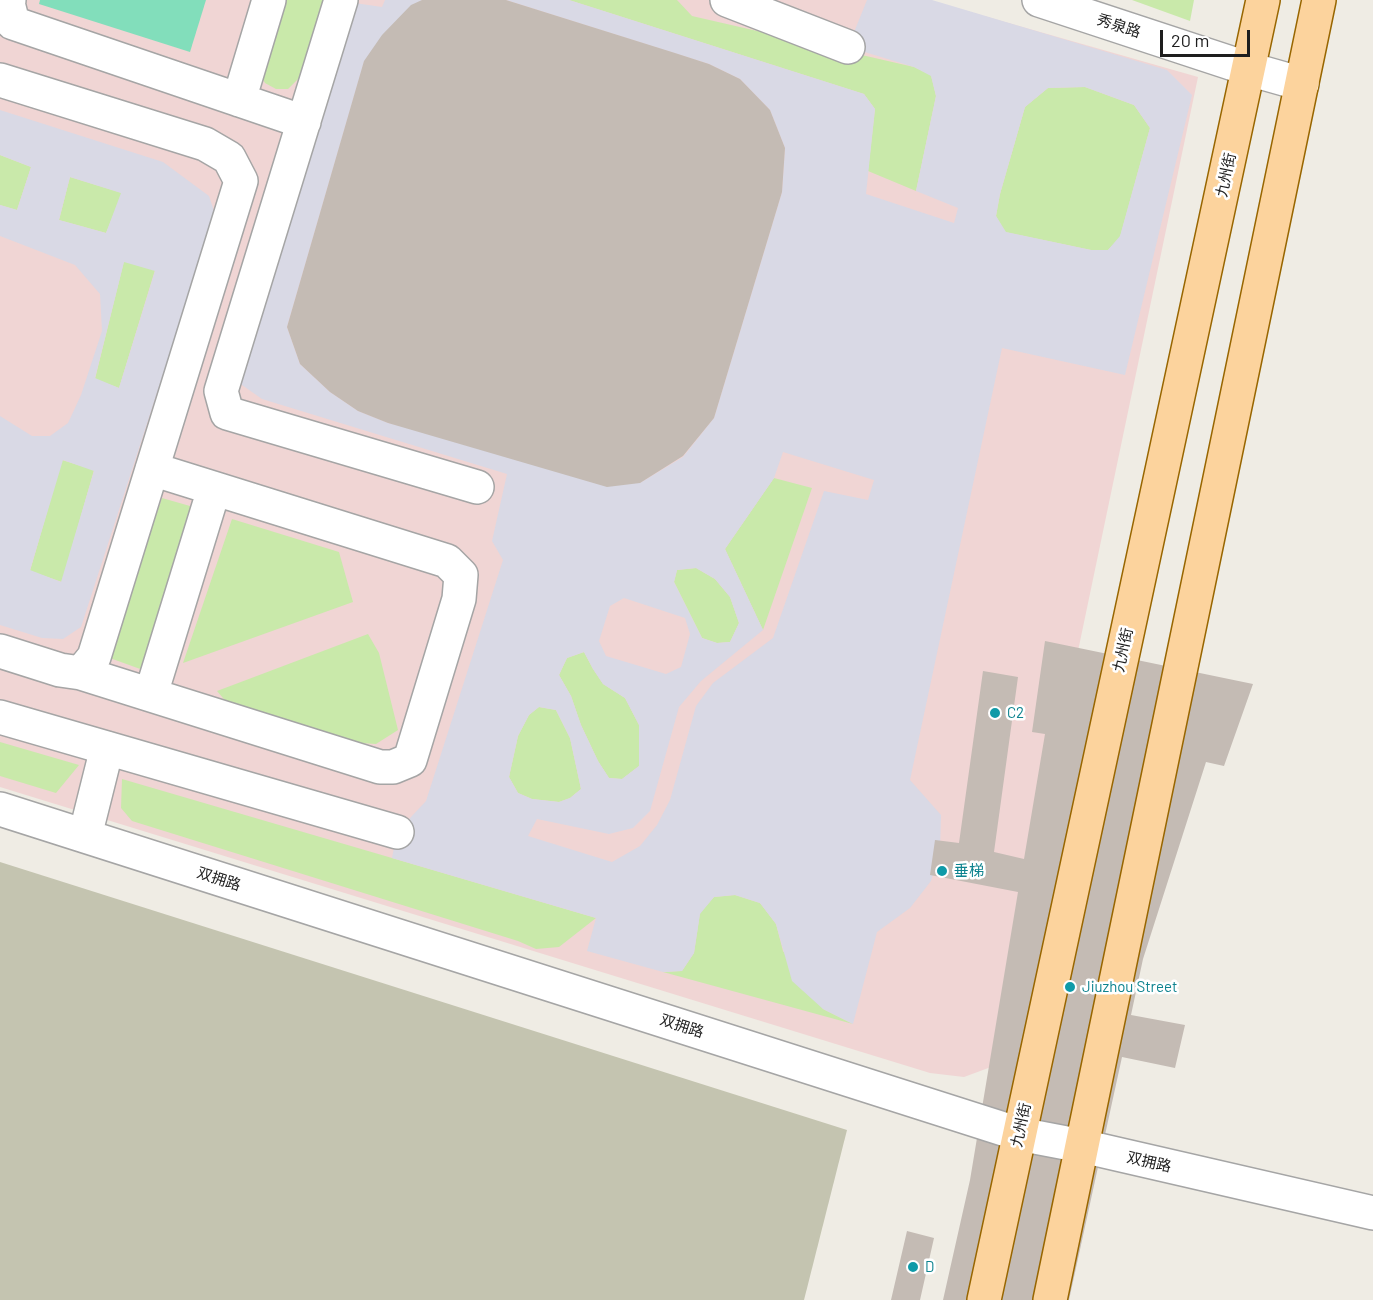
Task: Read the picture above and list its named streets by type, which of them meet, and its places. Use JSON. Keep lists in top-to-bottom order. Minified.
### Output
{"streets":{"main road":["九州街"],"street":["秀泉路","双拥路"]},"crossings":[["秀泉路","九州街"],["九州街","双拥路"]],"places":["C2","垂梯","Jiuzhou Street","D"],"scale_bar":"20 m"}
